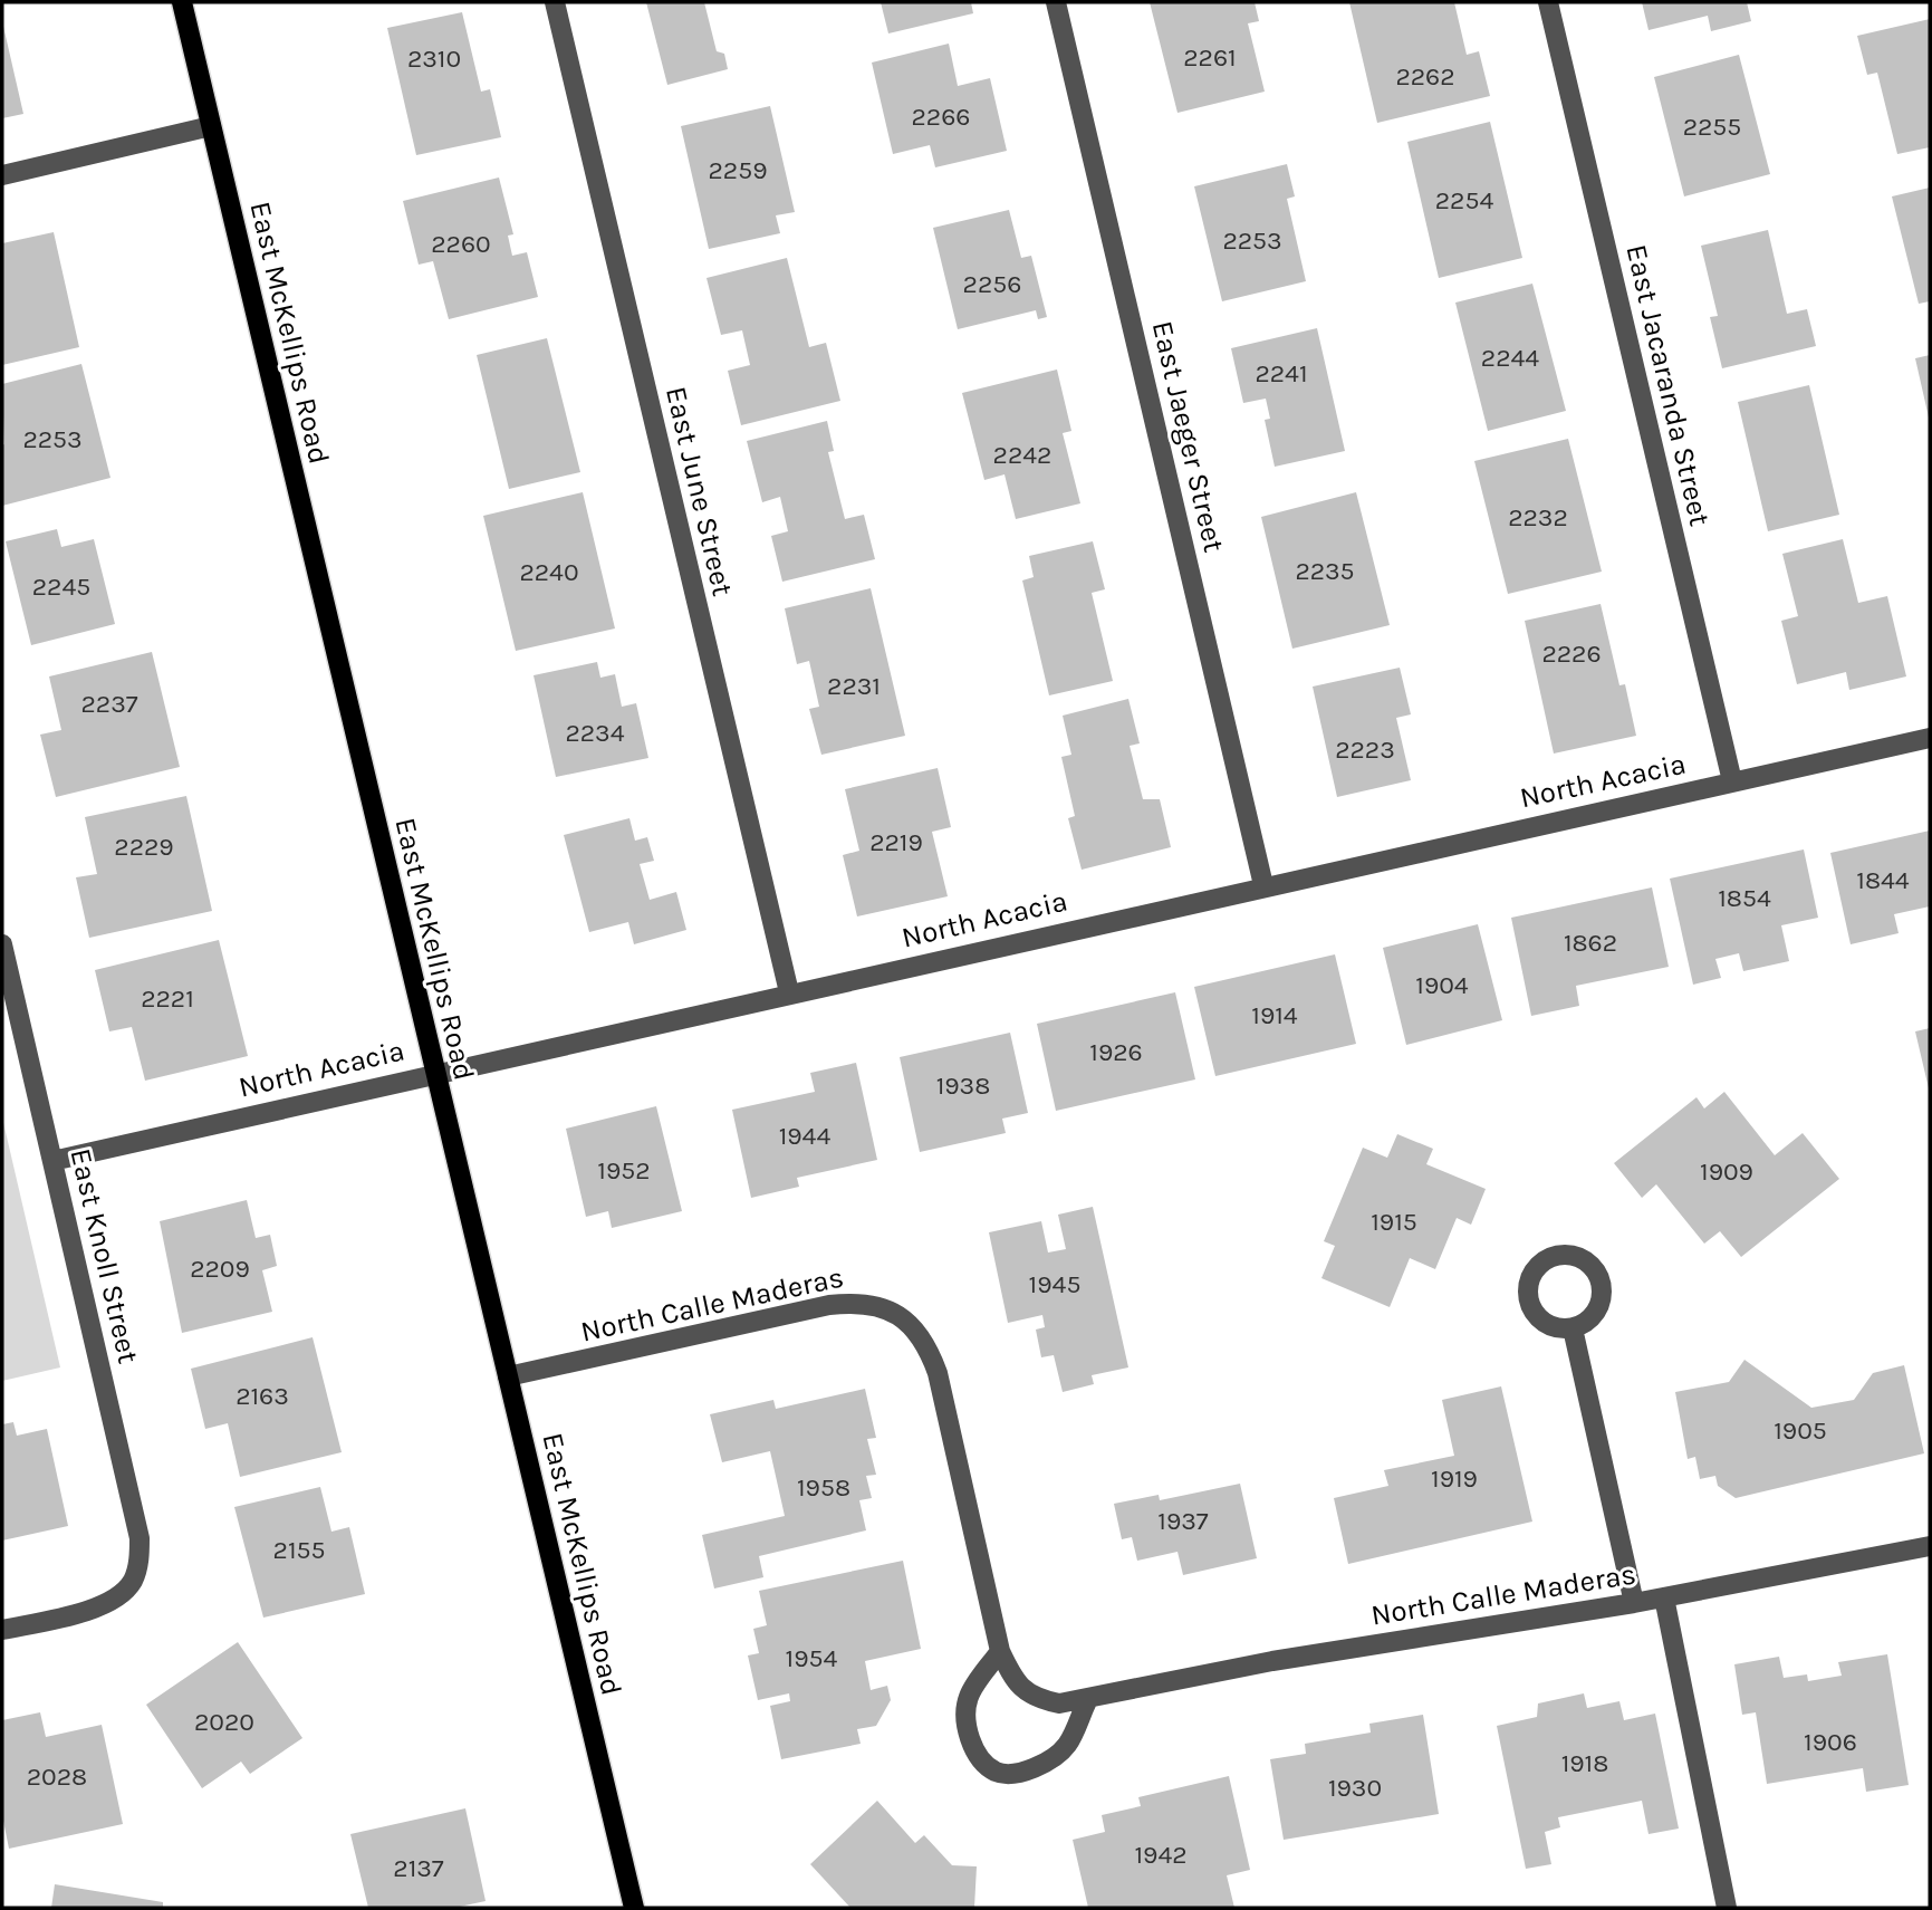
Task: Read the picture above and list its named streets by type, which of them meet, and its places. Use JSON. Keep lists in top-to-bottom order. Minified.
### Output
{"streets":{"main road":["East McKellips Road"],"street":["East Jacaranda Street","East Jaeger Street","East June Street","North Acacia","East Knoll Street","North Calle Maderas"]},"crossings":[["East McKellips Road","North Acacia"],["East McKellips Road","North Calle Maderas"],["East Jacaranda Street","North Acacia"],["East Jaeger Street","North Acacia"],["East June Street","North Acacia"],["North Acacia","East Knoll Street"]],"house_numbers":["2261","2310","2262","2266","2255","2259","2254","2253","2260","2256","2244","2241","2253","2242","2232","2235","2240","2245","2226","2231","2237","2234","2223","2219","2229","1844","1854","1862","1904","2221","1914","1926","1938","1944","1952","1909","1915","2209","1945","2163","1905","1919","1958","1937","2155","1954","2020","1906","1918","2028","1930","1942","2137"]}
